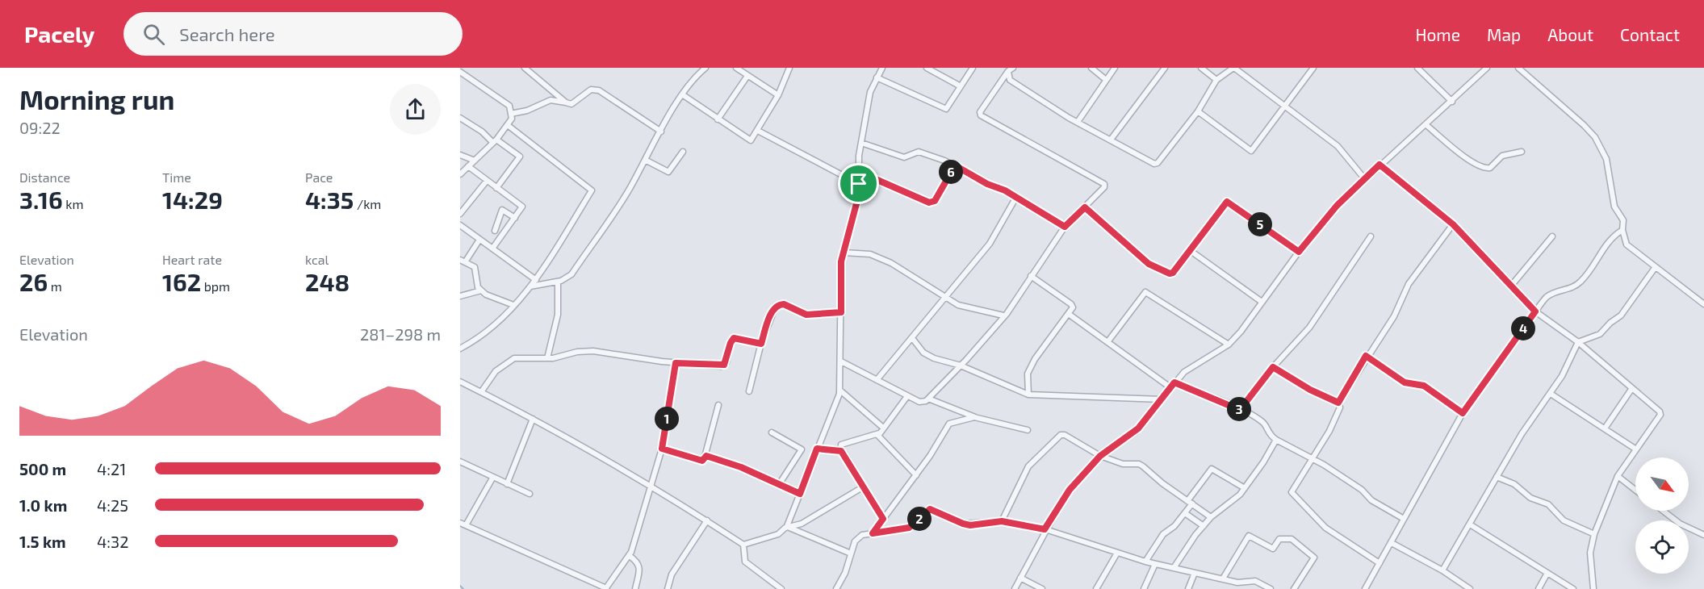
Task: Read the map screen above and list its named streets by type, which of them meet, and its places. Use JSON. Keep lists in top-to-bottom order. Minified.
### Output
{"north":"bottom right","page":{"header":"Pacely","search":"Search here","nav":["Home","Map","About","Contact"],"heading":["Morning run","09:22"],"stats":[["Distance","3.16 km"],["Time","14:29"],["Pace","4:35 /km"],["Elevation","26 m"],["Heart rate","162 bpm"],["kcal","248"]],"pins":["6","5","4","3","1","2"],"chart":["Elevation","281–298 m"],"list":[{"name":"500 m","note":"4:21"},{"name":"1.0 km","note":"4:25"},{"name":"1.5 km","note":"4:32"}]}}
